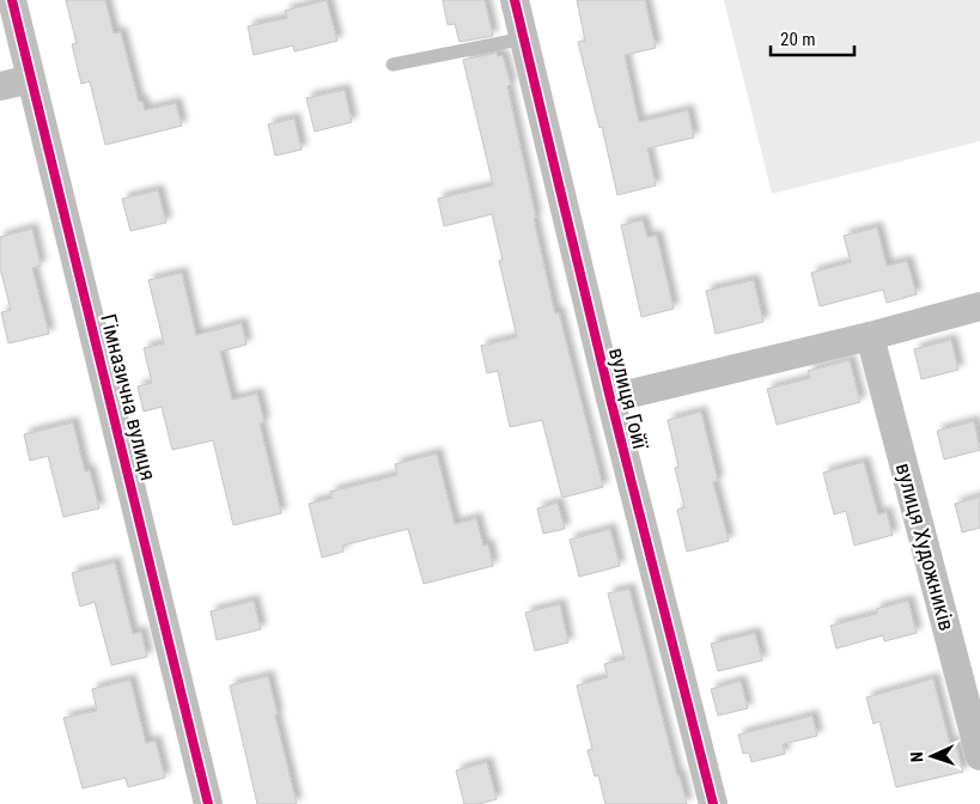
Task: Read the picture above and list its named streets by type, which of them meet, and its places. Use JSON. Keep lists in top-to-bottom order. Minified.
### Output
{"streets":{"street":["Гімназична вулиця","вулиця Гойї","вулиця Художників"]},"scale_bar":"20 m","north":"left"}
